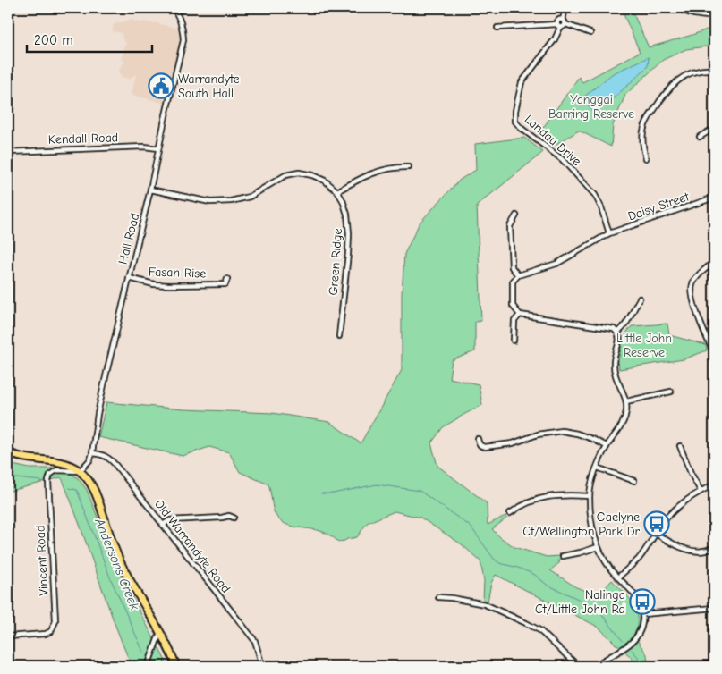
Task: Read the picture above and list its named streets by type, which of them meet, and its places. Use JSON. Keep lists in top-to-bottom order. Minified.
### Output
{"streets":{"street":["Kendall Road","Landau Drive","Daisy Street","Hall Road","Green Ridge","Fasan Rise","Old Warrandyte Road","Vincent Road"]},"crossings":[["Kendall Road","Hall Road"],["Landau Drive","Daisy Street"],["Hall Road","Fasan Rise"],["Hall Road","Old Warrandyte Road"]],"water":["Andersons Creek"],"parks":["Yanggai Barring Reserve","Little John Reserve"],"places":{"public building":["Warrandyte South Hall"],"bus stop":["Gaelyne Ct/Wellington Park Dr","Nalinga Ct/Little John Rd"]},"scale_bar":"200 m"}
